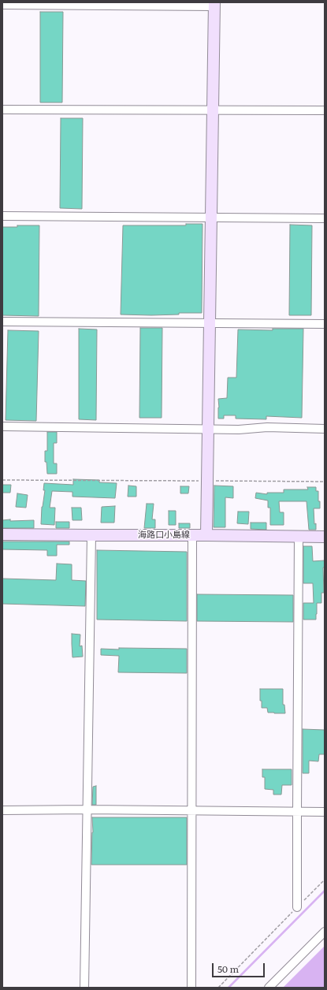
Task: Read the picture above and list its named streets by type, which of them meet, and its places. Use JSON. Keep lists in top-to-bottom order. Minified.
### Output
{"streets":{"street":["海路口小島線"]},"scale_bar":"50 m"}
